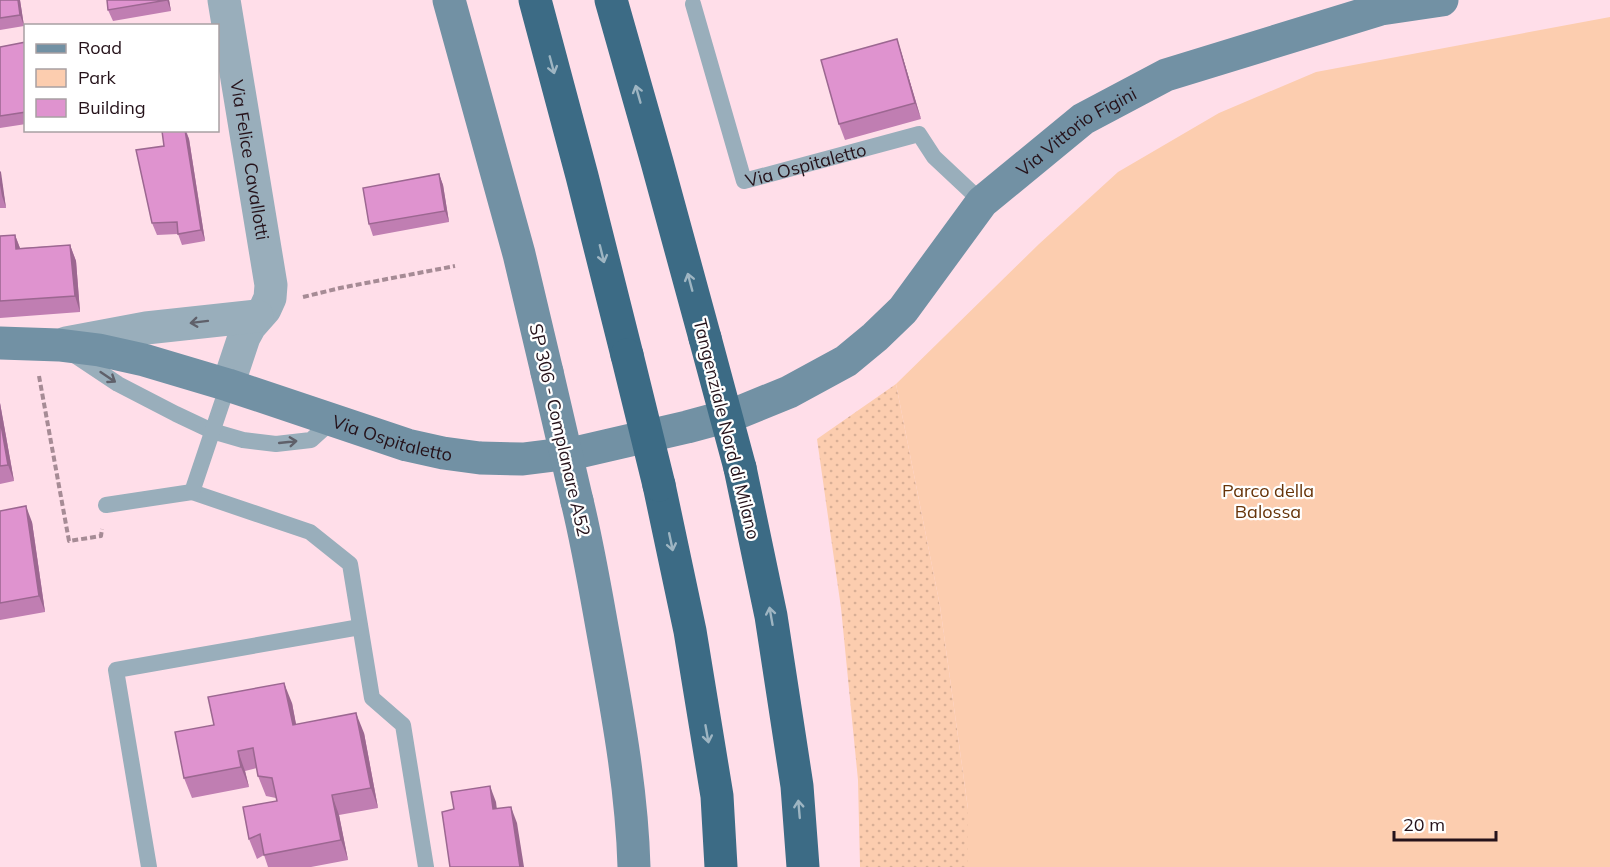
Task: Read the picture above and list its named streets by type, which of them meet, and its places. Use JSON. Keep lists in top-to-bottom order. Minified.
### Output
{"streets":{"highway":["Tangenziale Nord di Milano"],"street":["Via Vittorio Figini","Via Felice Cavallotti","Via Ospitaletto","SP 306 - Complanare A52"]},"crossings":[["Via Vittorio Figini","Via Ospitaletto"]],"parks":["Parco della Balossa"],"legend":["Road","Park","Building"],"scale_bar":"20 m"}
